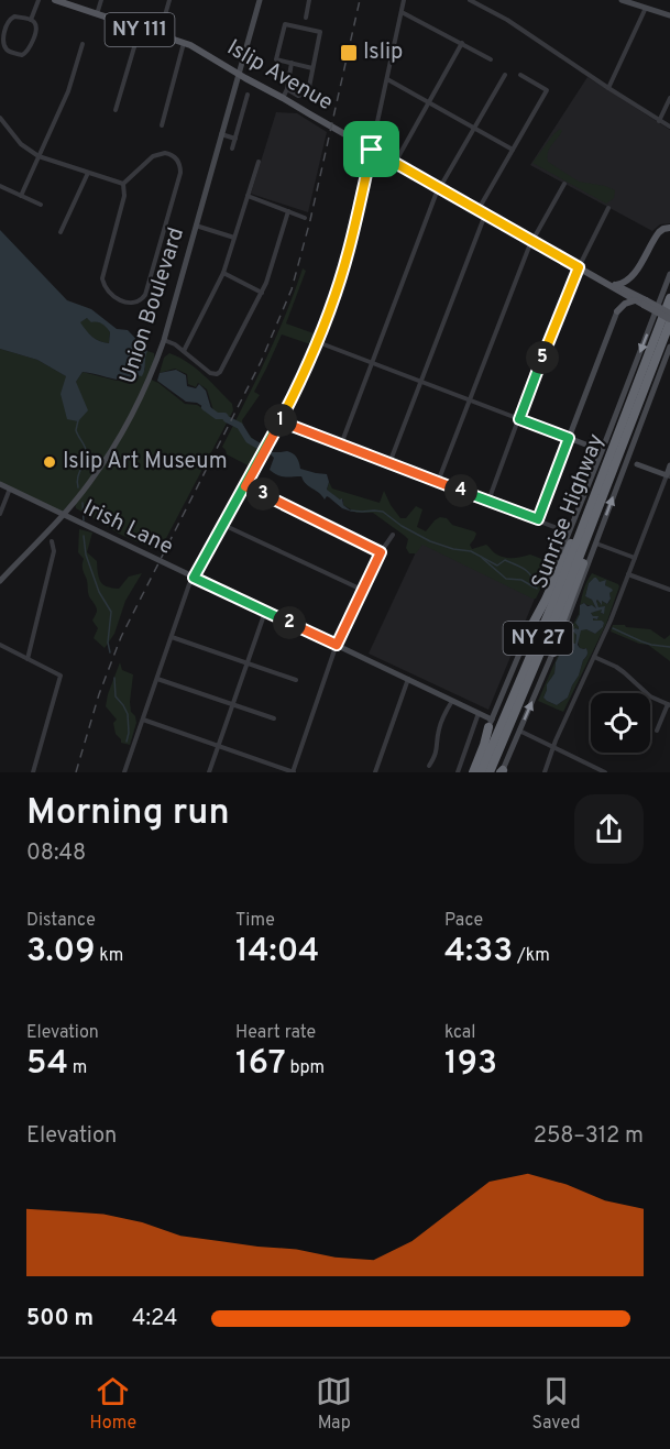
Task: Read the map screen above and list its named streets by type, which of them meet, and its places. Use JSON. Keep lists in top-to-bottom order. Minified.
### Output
{"streets":{"highway":["Sunrise Highway","NY 27"],"main road":["NY 111","Islip Avenue","Union Boulevard","Irish Lane"]},"crossings":[["Islip Avenue","Union Boulevard"],["Islip Avenue","Sunrise Highway"],["Union Boulevard","Irish Lane"],["Sunrise Highway","Irish Lane"]],"places":{"transit":["Islip"],"other":["Islip Art Museum"]},"page":{"pins":["5","1","4","3","2"],"heading":["Morning run","08:48"],"stats":[["Distance","3.09 km"],["Time","14:04"],["Pace","4:33 /km"],["Elevation","54 m"],["Heart rate","167 bpm"],["kcal","193"]],"chart":["Elevation","258–312 m"],"list":[{"name":"500 m","note":"4:24"}],"tabs":["Home","Map","Saved"]}}
